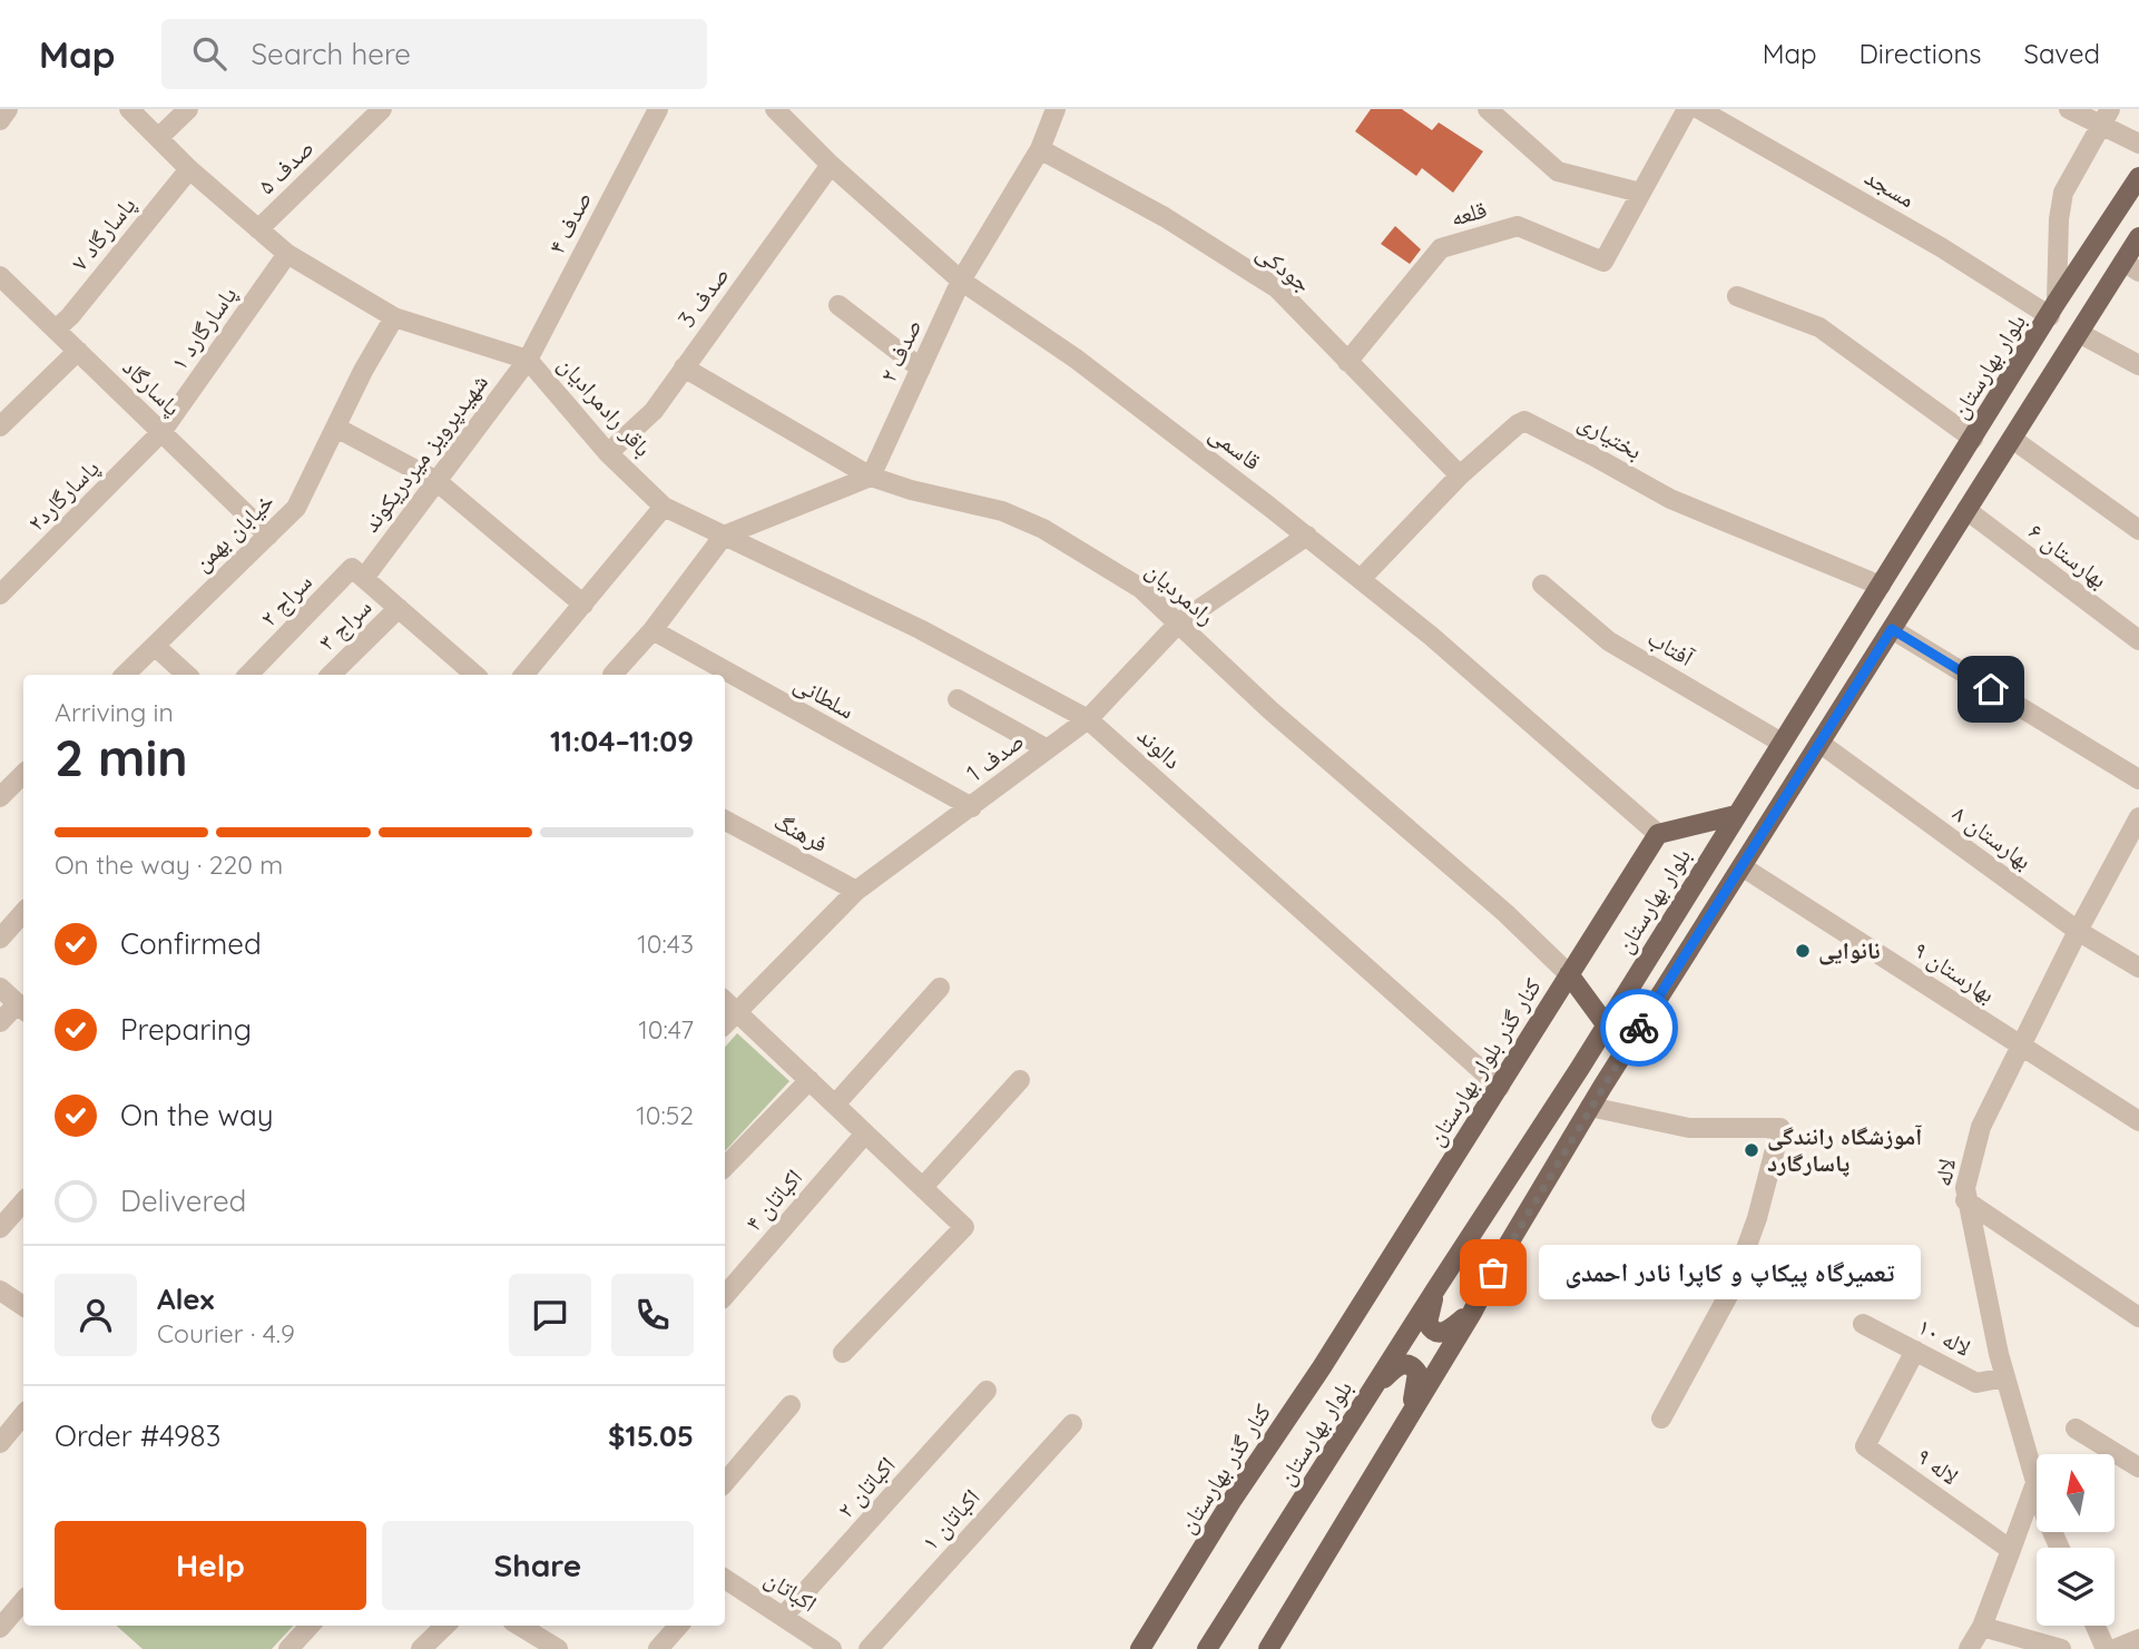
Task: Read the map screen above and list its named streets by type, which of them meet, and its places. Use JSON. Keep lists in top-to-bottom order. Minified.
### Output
{"streets":{"main road":["بلوار بهارستان","کنار گذر بلوار بهارستان","کنار گذر بهارستان"],"street":["صدف ۵","مسجد","قلعه","صدف ۴","پاسارگاد ۷","جودکی","صدف 3","پاسارگارد ۱","صدف ۲","پاسارگاد","باقر رادمرادیان","بختیاری","قاسمی","شهیدپرویز میردریکوند","پاسارگارد۲","خیابان بهمن","بهارستان ۶","رادمردیان","سراج ۲","سراج ۳","آفتاب","سلطانی","دالوند","صدف 1","فرهنگ","بهارستان ۸","بهارستان ۹","لاله","اکباتان ۴","لاله ۱۰","لاله ۹","اکباتان ۲","اکباتان ۱","اکباتان"]},"crossings":[["صدف ۵","باقر رادمرادیان"],["مسجد","بلوار بهارستان"],["قلعه","جودکی"],["صدف ۴","باقر رادمرادیان"],["صدف ۴","شهیدپرویز میردریکوند"],["پاسارگاد ۷","پاسارگاد"],["پاسارگاد ۷","باقر رادمرادیان"],["جودکی","صدف ۲"],["جودکی","بختیاری"],["صدف 3","باقر رادمرادیان"],["صدف 3","قاسمی"],["صدف 3","رادمردیان"],["پاسارگارد ۱","پاسارگاد"],["پاسارگارد ۱","باقر رادمرادیان"],["پاسارگارد ۱","پاسارگارد۲"],["صدف ۲","قاسمی"],["صدف ۲","رادمردیان"],["بلوار بهارستان","بختیاری"],["بلوار بهارستان","آفتاب"],["پاسارگاد","پاسارگارد۲"],["پاسارگاد","خیابان بهمن"],["باقر رادمرادیان","شهیدپرویز میردریکوند"],["باقر رادمرادیان","خیابان بهمن"],["باقر رادمرادیان","دالوند"],["بختیاری","قاسمی"],["قاسمی","صدف 1"],["قاسمی","کنار گذر بلوار بهارستان"],["شهیدپرویز میردریکوند","سراج ۲"],["رادمردیان","صدف 1"],["رادمردیان","کنار گذر بلوار بهارستان"],["سلطانی","صدف 1"],["دالوند","صدف 1"],["دالوند","کنار گذر بلوار بهارستان"],["صدف 1","فرهنگ"],["بهارستان ۸","لاله"],["بهارستان ۹","لاله"],["کنار گذر بلوار بهارستان","کنار گذر بهارستان"],["لاله","لاله ۱۰"],["لاله ۱۰","لاله ۹"],["اکباتان ۲","اکباتان"]],"places":["نانوایی","آموزشگاه رانندگی پاسارگارد","تعمیرگاه پیکاپ و کاپرا نادر احمدی"],"north":"top","page":{"header":"Map","search":"Search here","nav":["Map","Directions","Saved"],"heading":["2 min","Arriving in","11:04–11:09"],"panel":["Alex","Courier · 4.9","Order #4983","$15.05"],"bar":"On the way · 220 m","list":[["Confirmed","10:43"],["Preparing","10:47"],["On the way","10:52"],"Delivered"],"bubble":"تعمیرگاه پیکاپ و کاپرا نادر احمدی","buttons":["Help","Share"]}}
